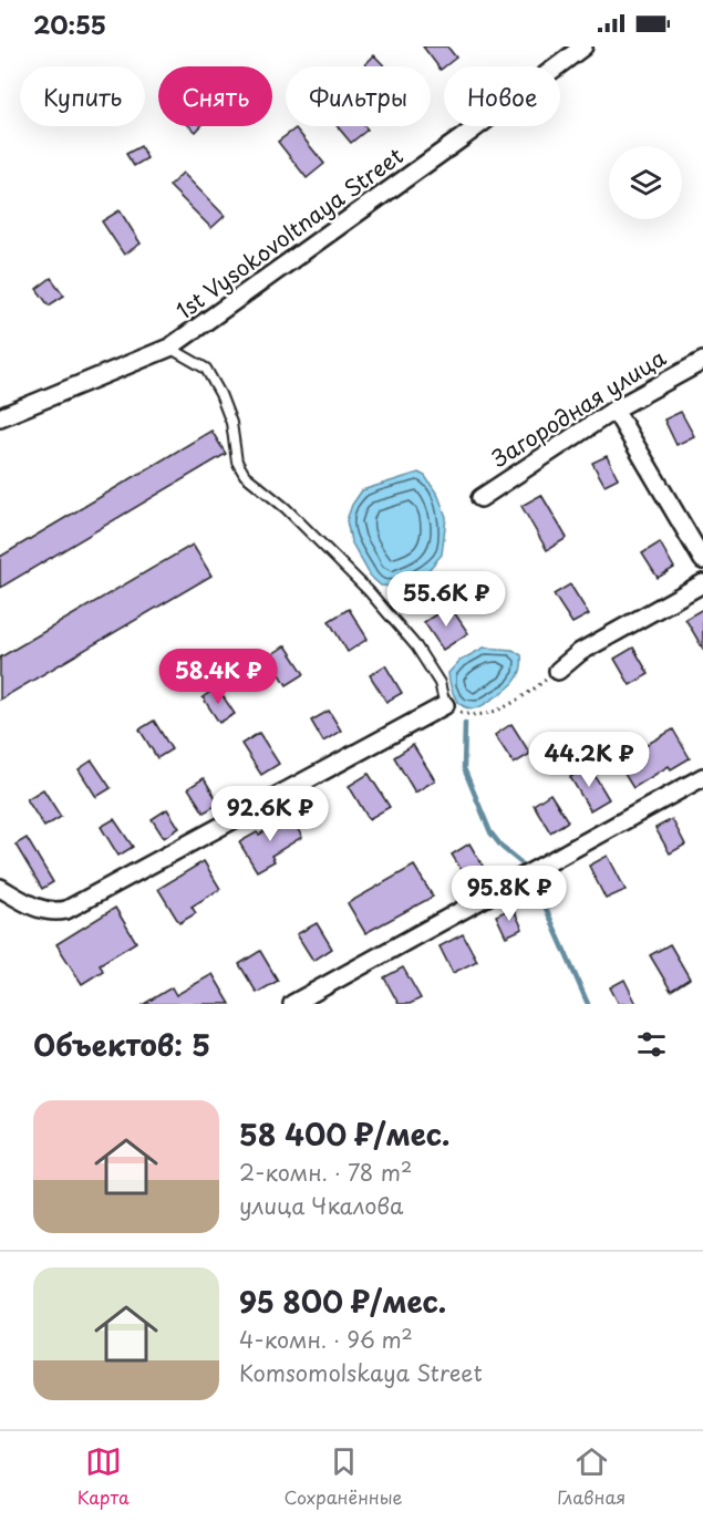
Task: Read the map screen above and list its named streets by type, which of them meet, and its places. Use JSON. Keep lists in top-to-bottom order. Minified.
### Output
{"streets":{"street":["1st Vysokovoltnaya Street","Загородная улица"]},"page":{"status":"20:55","chip":["Купить","Снять","Фильтры","Новое"],"price":["55.6K ₽","58.4K ₽","44.2K ₽","92.6K ₽","95.8K ₽"],"heading":"Объектов: 5","list":[{"name":"58 400 ₽/мес.","note":"2-комн. · 78 m² · улица Чкалова"},{"name":"95 800 ₽/мес.","note":"4-комн. · 96 m² · Komsomolskaya Street"}],"tabs":["Карта","Сохранённые","Главная"]}}
